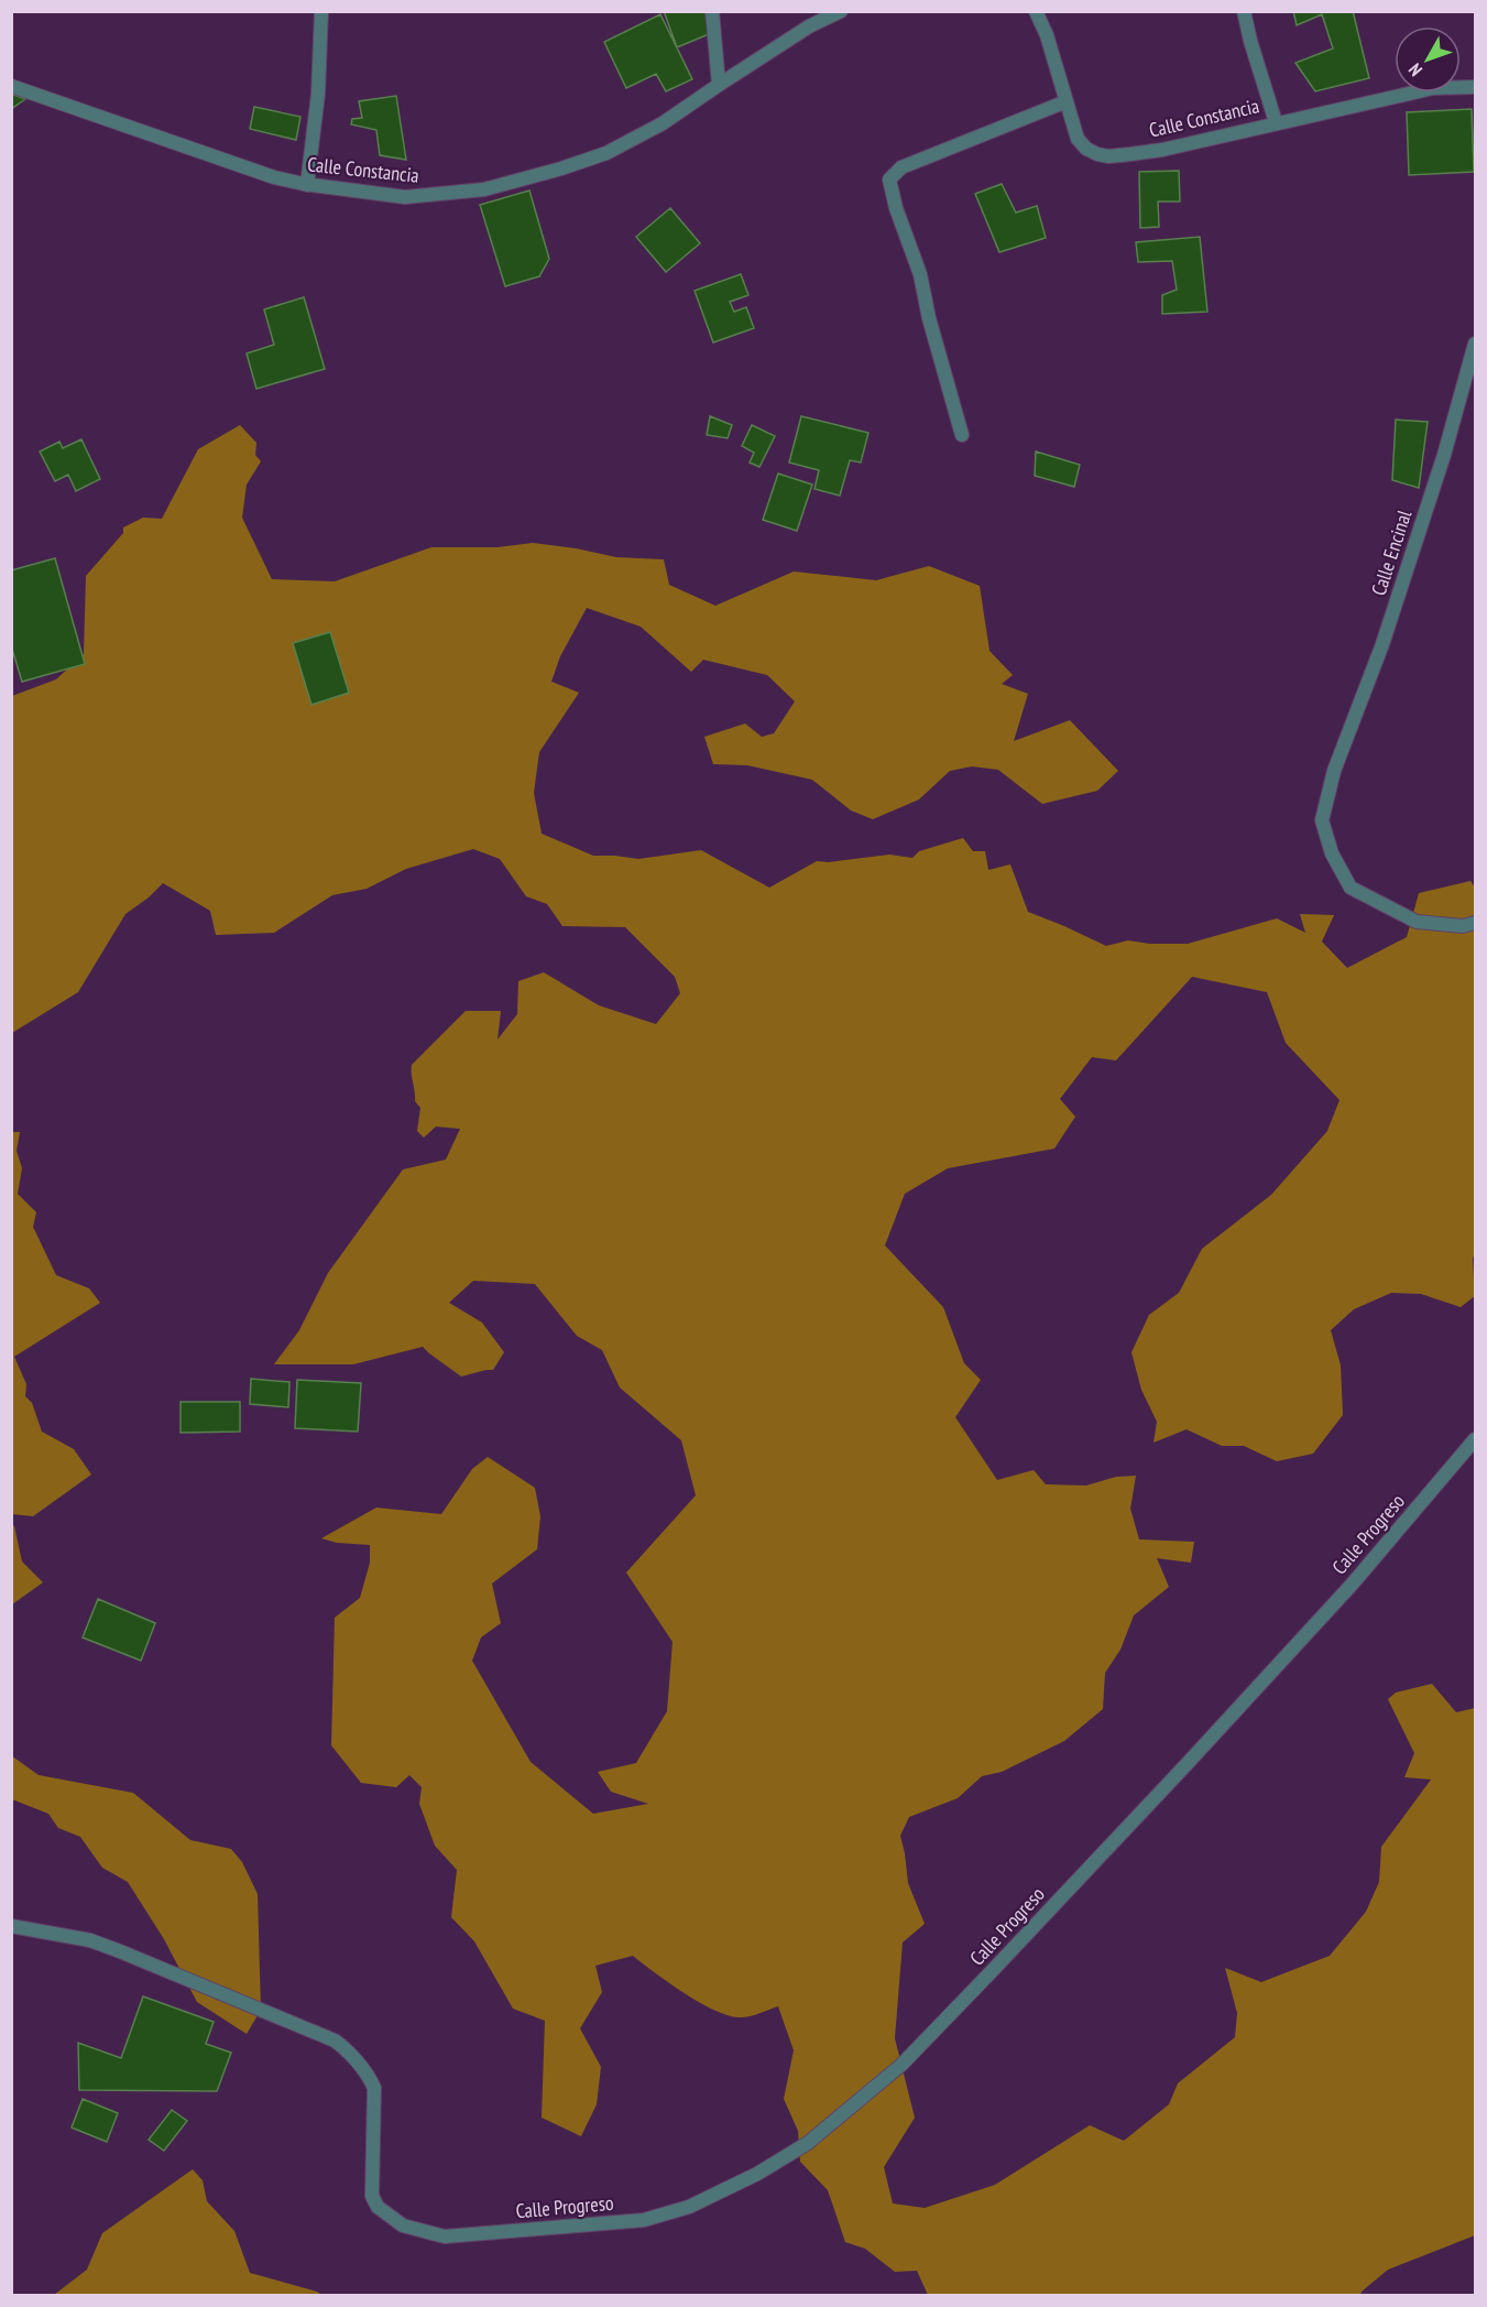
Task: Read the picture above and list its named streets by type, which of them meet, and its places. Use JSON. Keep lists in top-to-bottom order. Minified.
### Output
{"streets":{"street":["Calle Constancia","Calle Encinal","Calle Progreso"]},"north":"bottom left"}
